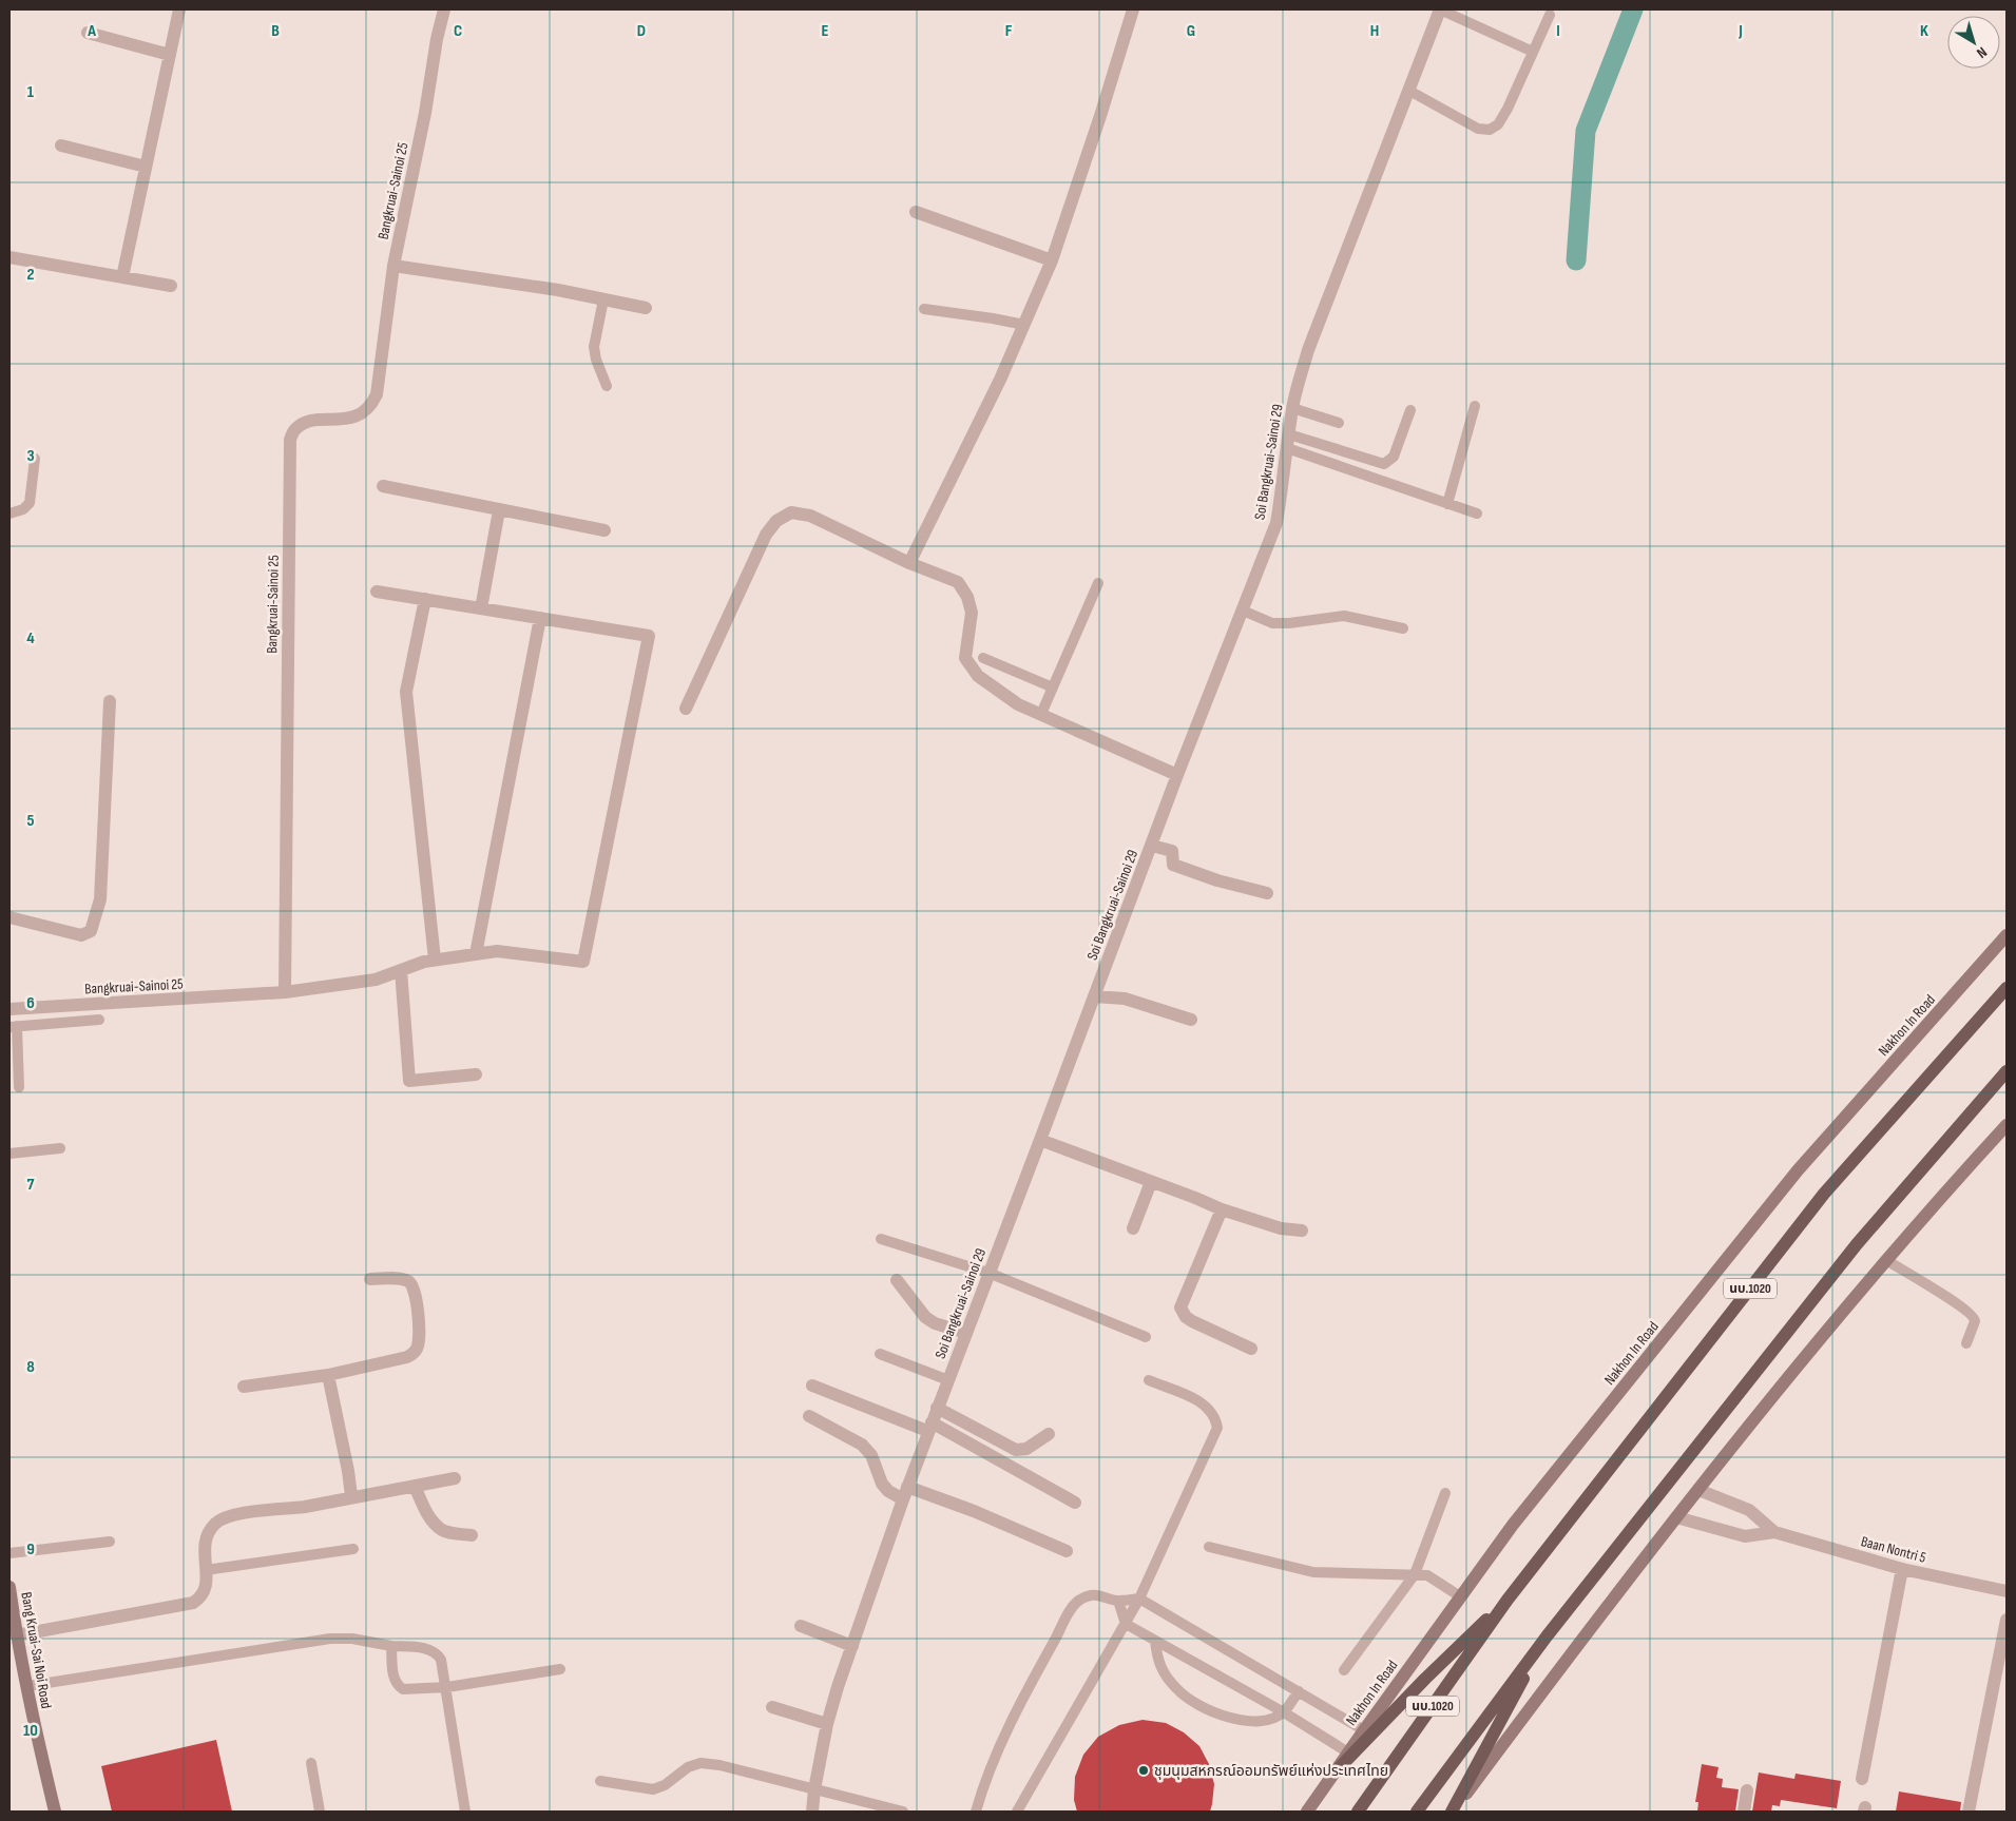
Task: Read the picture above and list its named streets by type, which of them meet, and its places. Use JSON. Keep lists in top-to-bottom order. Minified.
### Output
{"streets":{"main road":["Nakhon In Road","นบ.1020","Bang Kruai-Sai Noi Road"],"street":["Bangkruai-Sainoi 25","Soi Bangkruai-Sainoi 29","Baan Nontri 5"]},"places":["ชุมนุมสหกรณ์ออมทรัพย์แห่งประเทศไทย"],"north":"bottom right","grid":{"columns":["A","B","C","D","E","F","G","H","I","J","K"],"rows":["1","2","3","4","5","6","7","8","9","10"]}}
